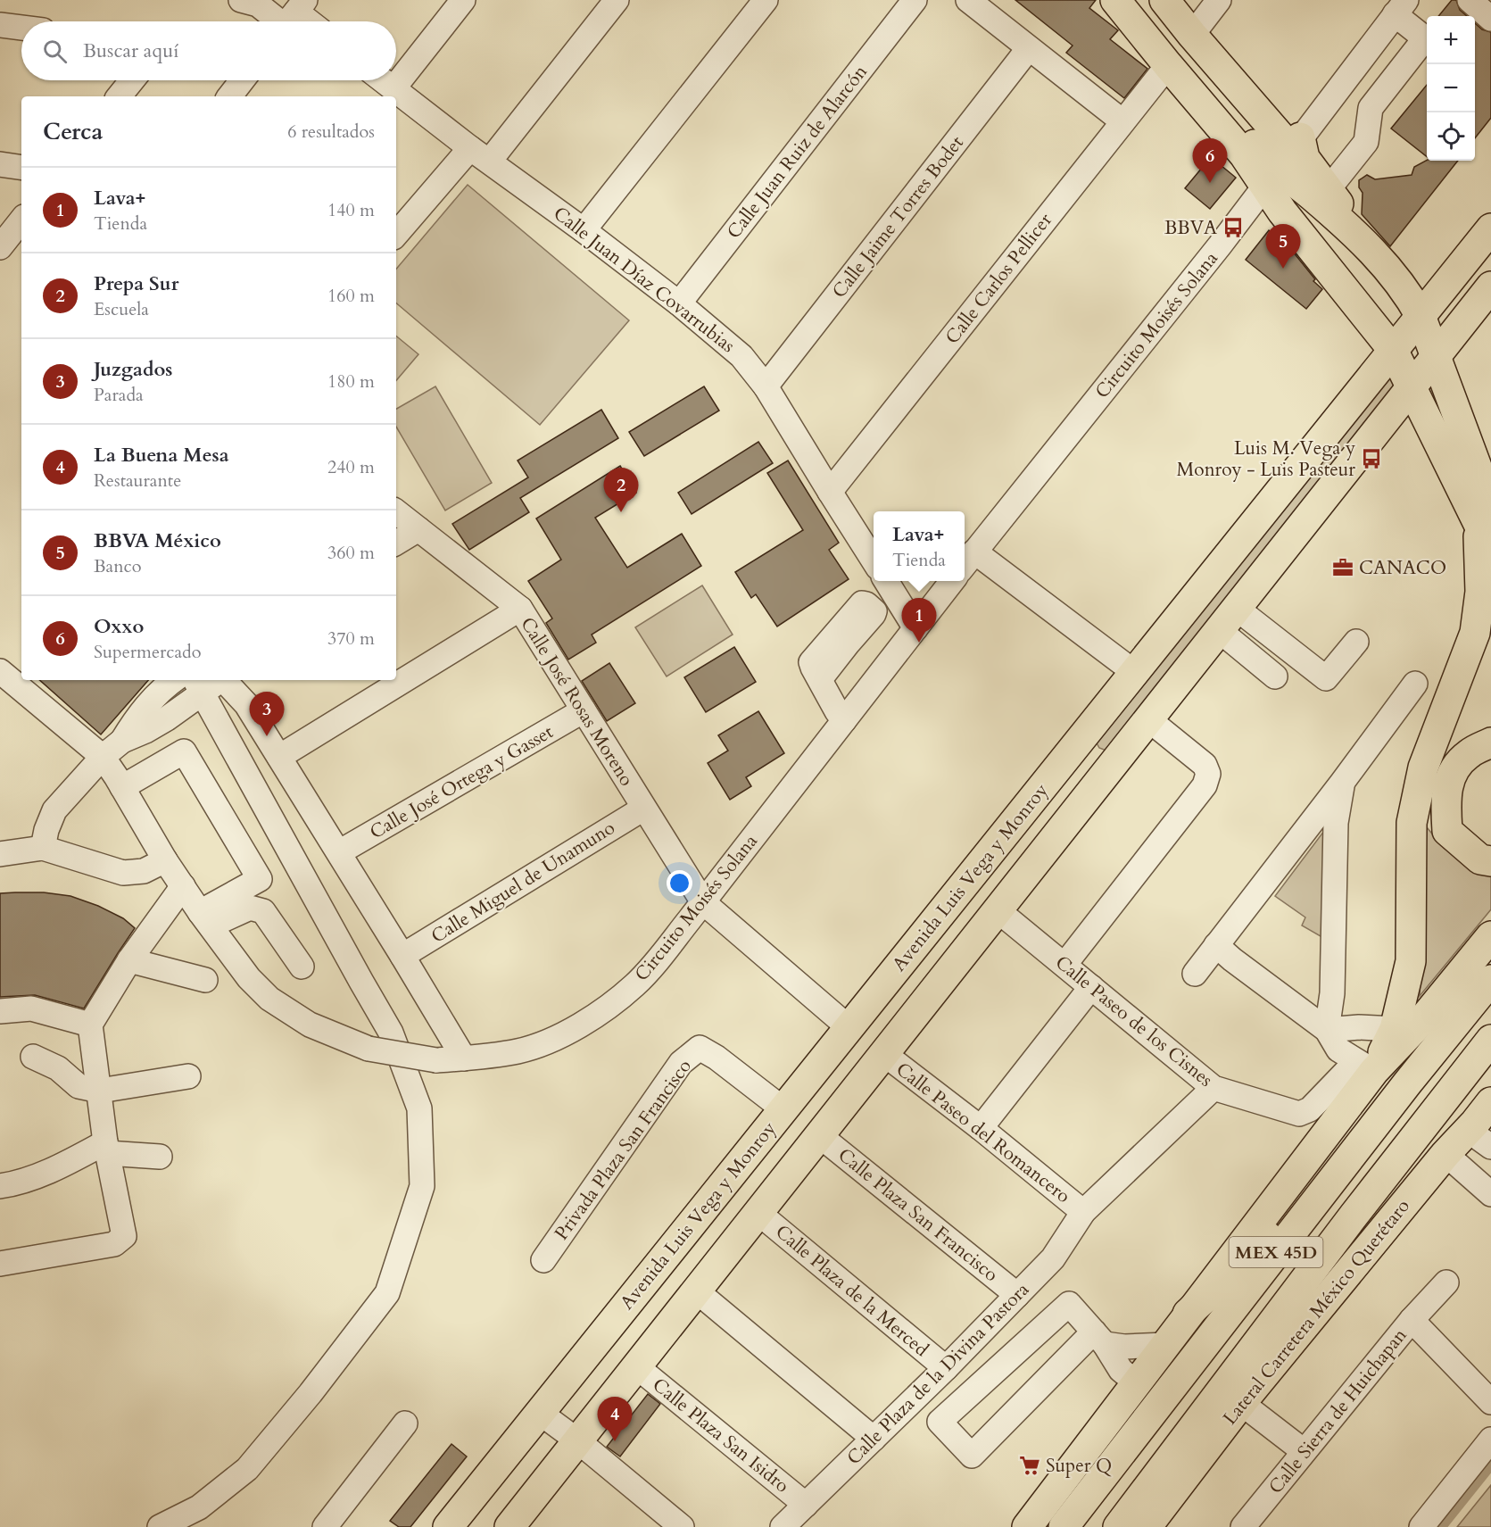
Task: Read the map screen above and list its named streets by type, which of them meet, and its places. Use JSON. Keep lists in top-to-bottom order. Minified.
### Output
{"streets":{"main road":["Avenida Luis Vega y Monroy","MEX 45D","Lateral Carretera México Querétaro"],"street":["Calle Juan Ruiz de Alarcón","Calle Jaime Torres Bodet","Calle Carlos Pellicer","Calle Juan Díaz Covarrubias","Circuito Moisés Solana","Calle José Rosas Moreno","Calle José Ortega y Gasset","Calle Miguel de Unamuno","Calle Paseo de los Cisnes","Calle Paseo del Romancero","Privada Plaza San Francisco","Calle Plaza San Francisco","Calle Plaza de la Merced","Calle Plaza de la Divina Pastora","Calle Sierra de Huichapan","Calle Plaza San Isidro"]},"crossings":[["Calle Juan Ruiz de Alarcón","Calle Juan Díaz Covarrubias"],["Calle Jaime Torres Bodet","Calle Juan Díaz Covarrubias"],["Calle Carlos Pellicer","Calle Juan Díaz Covarrubias"],["Circuito Moisés Solana","Calle José Rosas Moreno"],["Calle José Rosas Moreno","Calle José Ortega y Gasset"],["Calle José Rosas Moreno","Avenida Luis Vega y Monroy"],["Calle José Rosas Moreno","Calle Miguel de Unamuno"],["Avenida Luis Vega y Monroy","Privada Plaza San Francisco"],["Calle Paseo de los Cisnes","Calle Plaza de la Divina Pastora"],["Calle Paseo del Romancero","Calle Plaza de la Divina Pastora"],["Calle Plaza San Francisco","Calle Plaza de la Divina Pastora"],["Calle Plaza de la Merced","Calle Plaza de la Divina Pastora"],["Calle Plaza de la Divina Pastora","Calle Plaza San Isidro"]],"places":{"bus stop":["BBVA","Luis M. Vega y Monroy - Luis Pasteur"],"office":["CANACO"],"supermarket":["Super Q"]},"page":{"map_buttons":["+","−"],"search":"Buscar aquí","heading":["Cerca","6 resultados"],"pins":["6","5","2","1","3","4"],"list":[{"mark":"1","name":"Lava+","note":"Tienda","value":"140 m"},{"mark":"2","name":"Prepa Sur","note":"Escuela","value":"160 m"},{"mark":"3","name":"Juzgados","note":"Parada","value":"180 m"},{"mark":"4","name":"La Buena Mesa","note":"Restaurante","value":"240 m"},{"mark":"5","name":"BBVA México","note":"Banco","value":"360 m"},{"mark":"6","name":"Oxxo","note":"Supermercado","value":"370 m"}],"popup":["Lava+","Tienda"]}}
